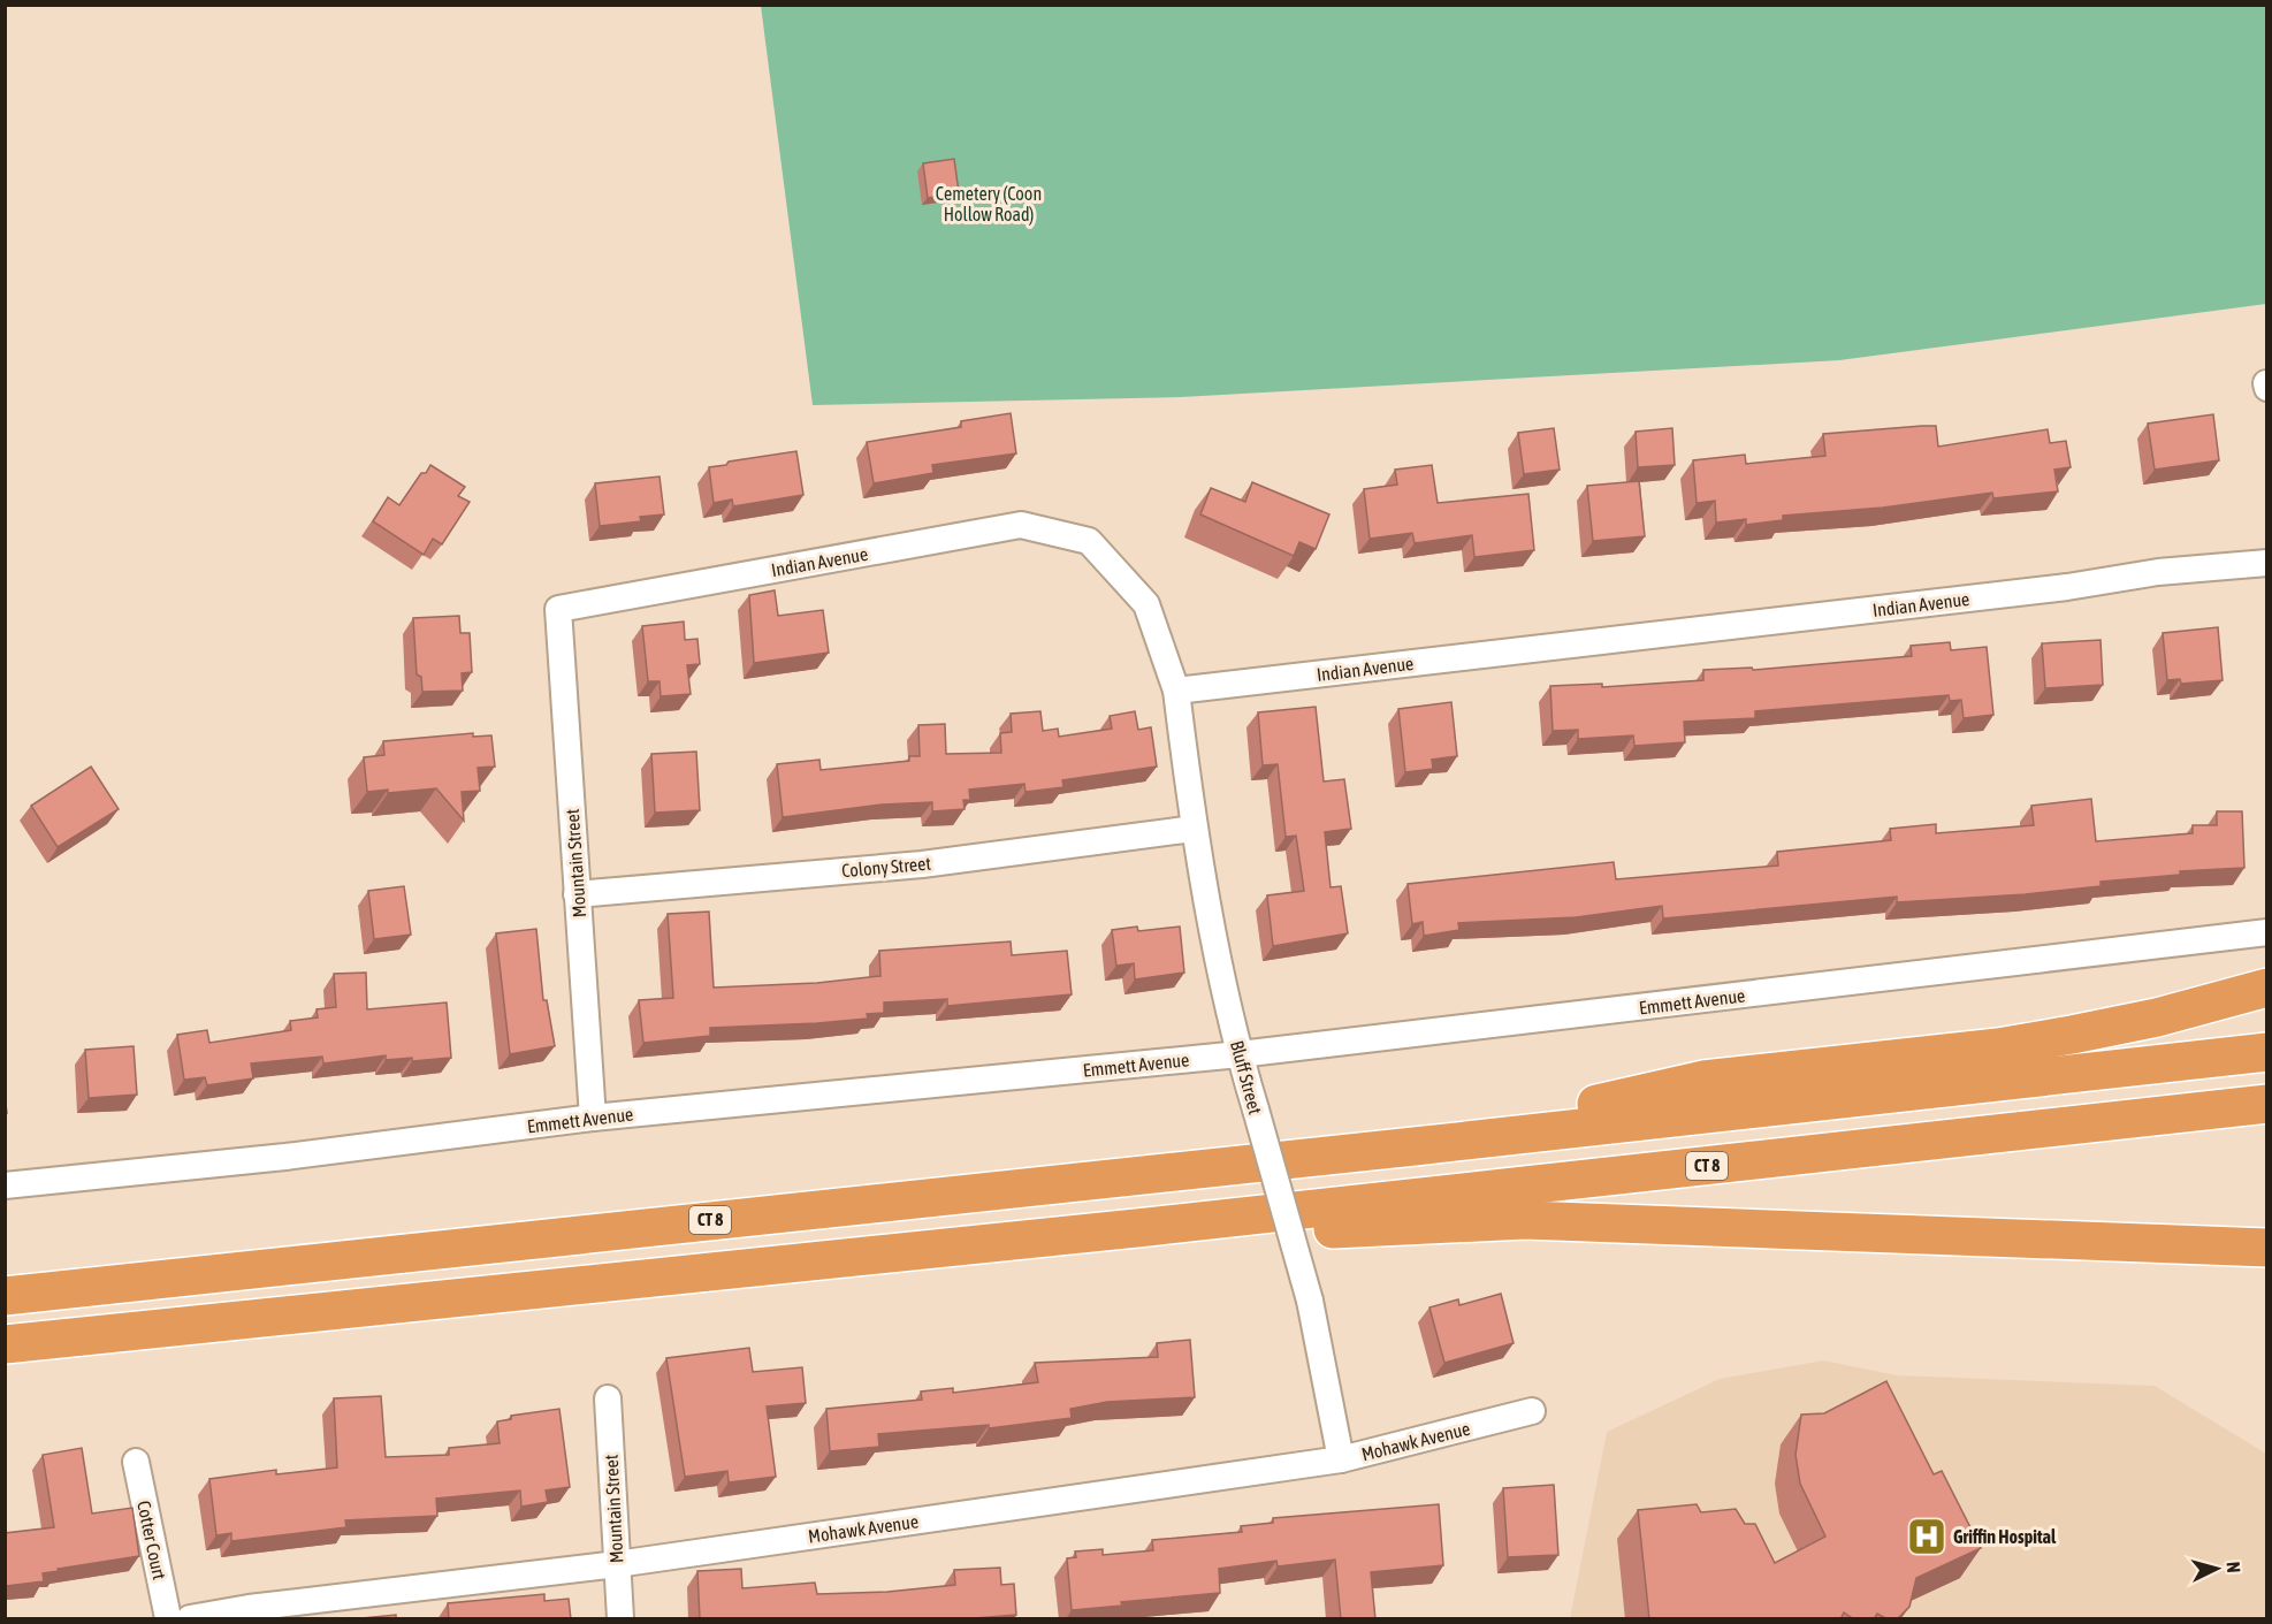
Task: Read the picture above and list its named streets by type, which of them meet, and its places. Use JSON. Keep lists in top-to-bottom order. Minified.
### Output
{"streets":{"highway":["CT 8"],"street":["Indian Avenue","Mountain Street","Colony Street","Emmett Avenue","Bluff Street","Mohawk Avenue","Cotter Court"]},"crossings":[["Indian Avenue","Mountain Street"],["Indian Avenue","Bluff Street"],["Mountain Street","Colony Street"],["Mountain Street","Emmett Avenue"],["Mountain Street","Mohawk Avenue"],["Colony Street","Bluff Street"],["Emmett Avenue","Bluff Street"],["Bluff Street","Mohawk Avenue"]],"parks":["Cemetery (Coon Hollow Road)"],"places":{"hospital":["Griffin Hospital"]},"north":"right"}
